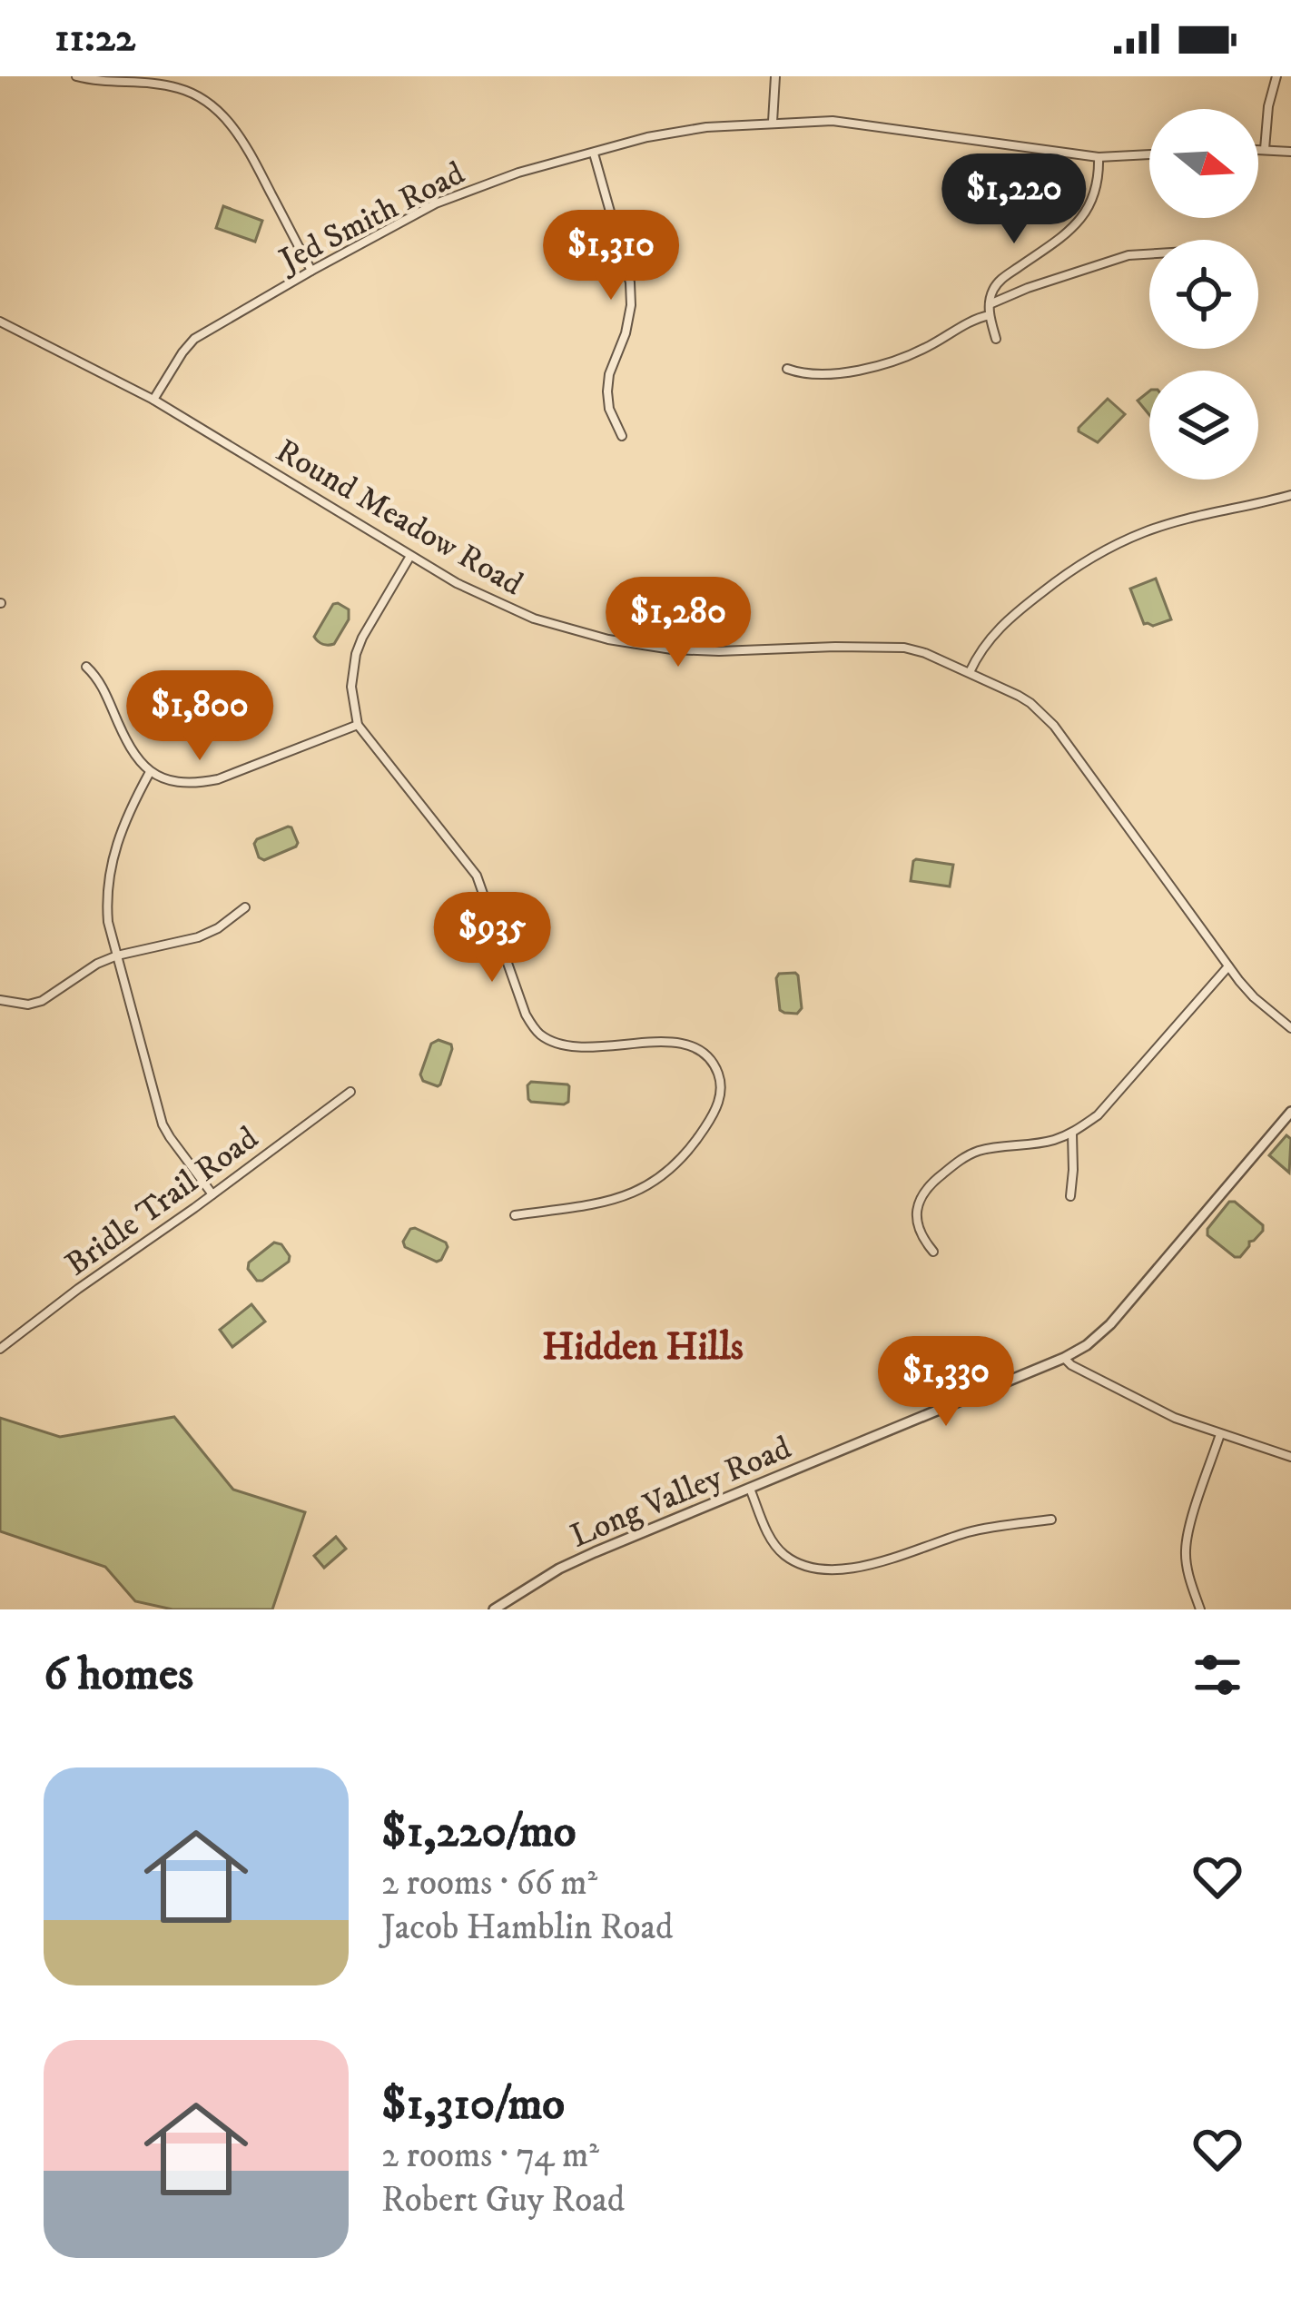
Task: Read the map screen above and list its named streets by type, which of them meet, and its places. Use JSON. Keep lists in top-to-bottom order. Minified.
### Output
{"streets":{"street":["Jed Smith Road","Round Meadow Road","Bridle Trail Road","Long Valley Road"]},"crossings":[["Jed Smith Road","Round Meadow Road"]],"districts":["Hidden Hills"],"north":"right","page":{"status":"11:22","price":["$1,220","$1,310","$1,280","$1,800","$935","$1,330"],"heading":"6 homes","list":[{"name":"$1,220/mo","note":"2 rooms · 66 m² · Jacob Hamblin Road"},{"name":"$1,310/mo","note":"2 rooms · 74 m² · Robert Guy Road"}]}}
